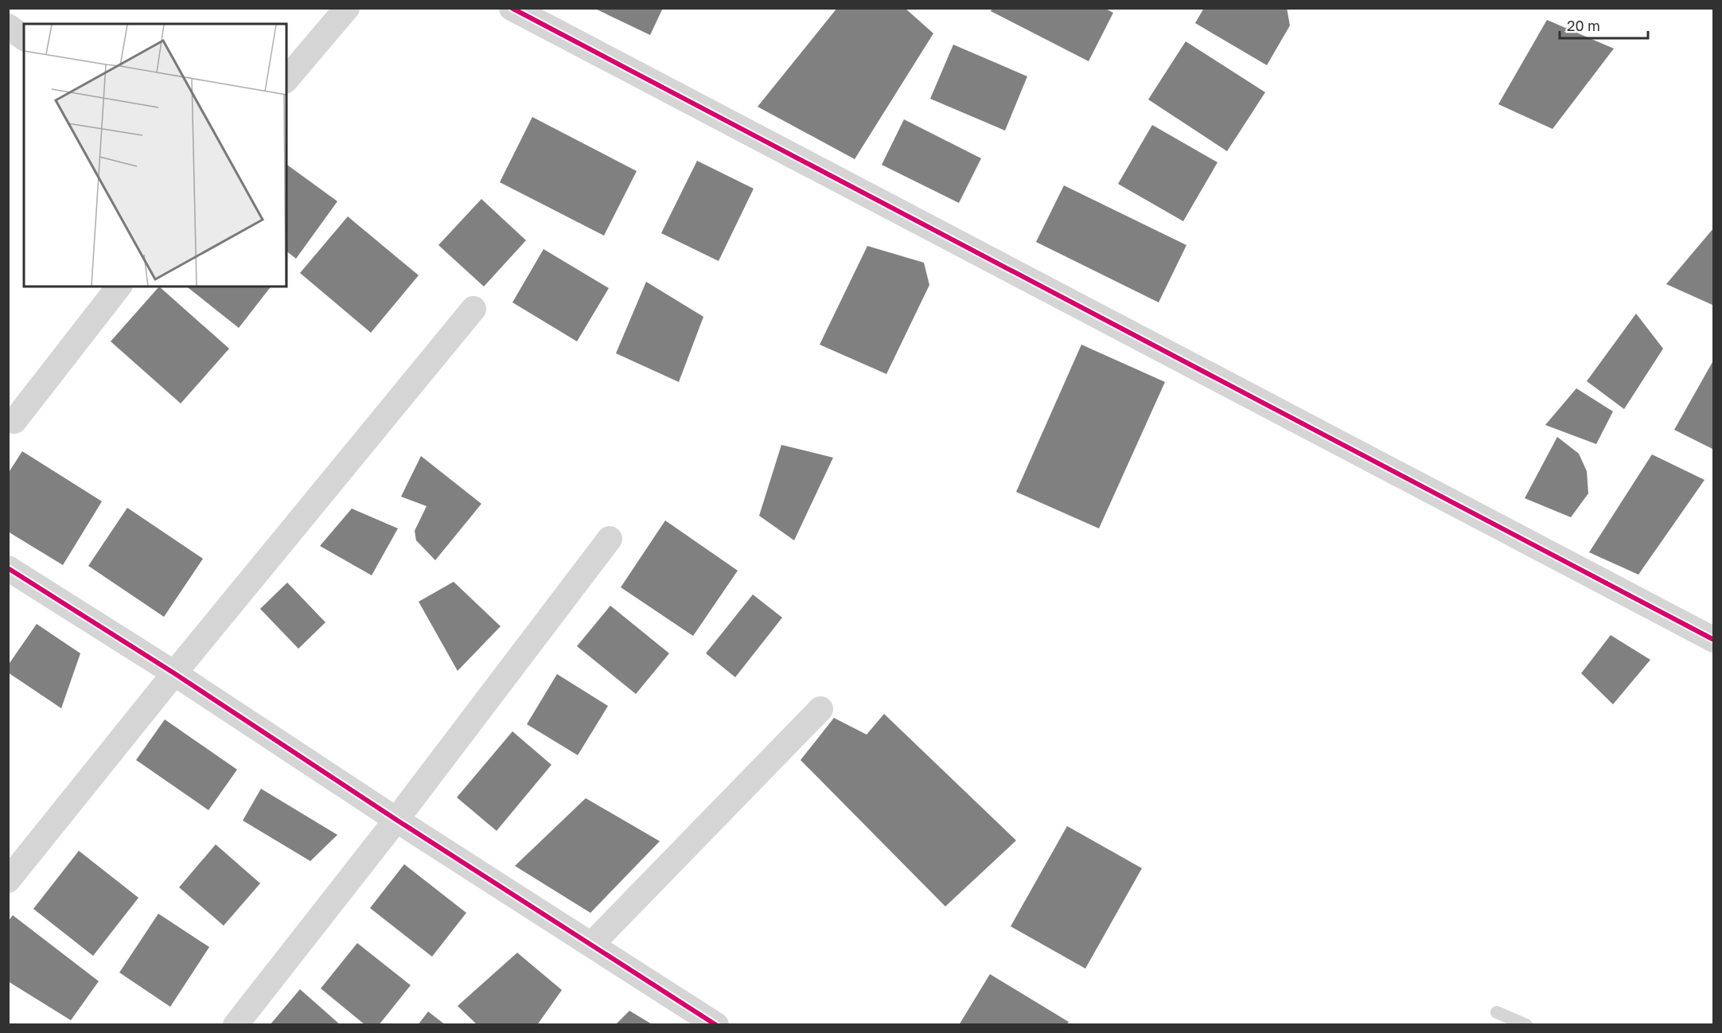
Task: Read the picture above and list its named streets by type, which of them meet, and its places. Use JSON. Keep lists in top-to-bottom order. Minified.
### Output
{"scale_bar":"20 m"}
